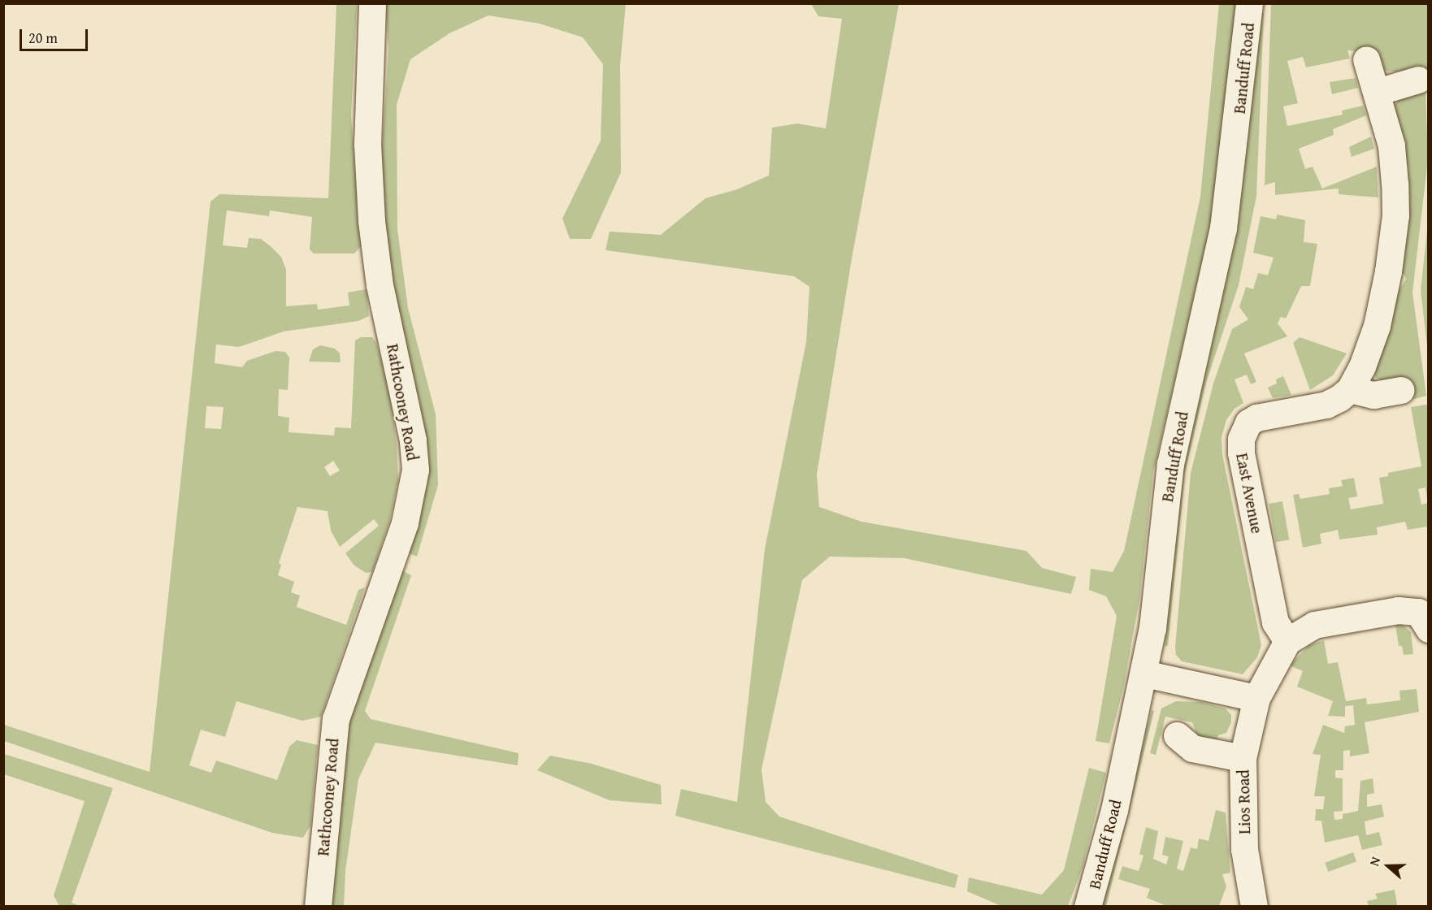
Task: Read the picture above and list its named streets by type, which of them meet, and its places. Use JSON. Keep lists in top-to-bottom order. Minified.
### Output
{"streets":{"street":["Banduff Road","Rathcooney Road","East Avenue","Lios Road"]},"crossings":[["East Avenue","Lios Road"]],"scale_bar":"20 m","north":"left"}
